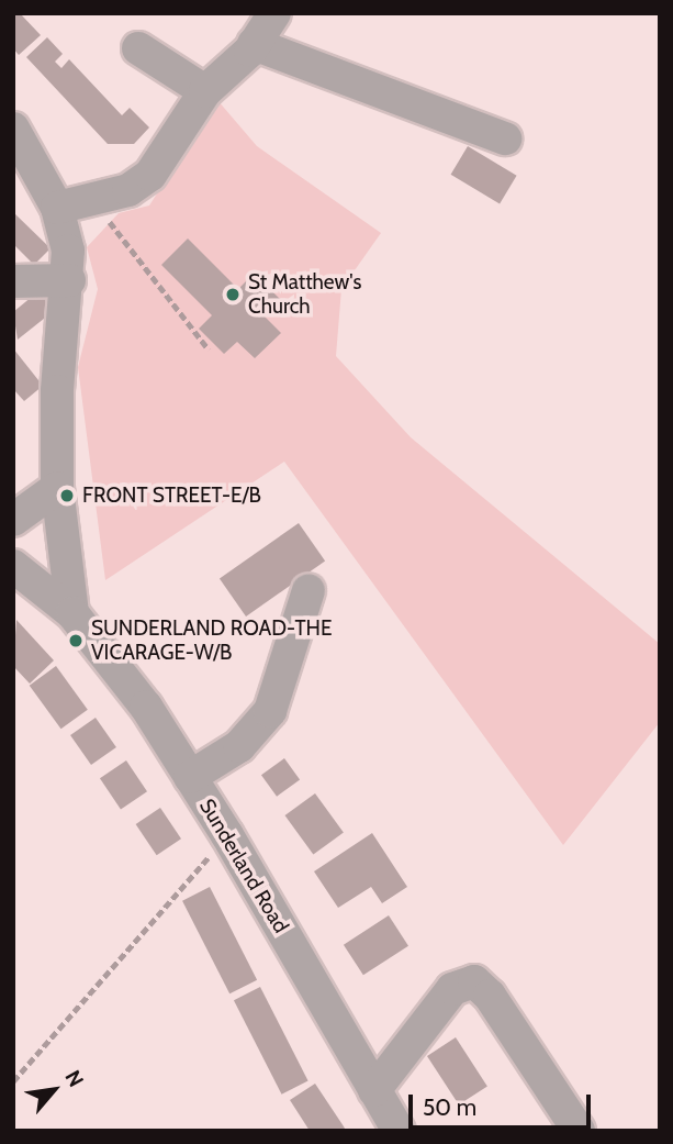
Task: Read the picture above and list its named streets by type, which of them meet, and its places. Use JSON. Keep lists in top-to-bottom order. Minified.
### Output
{"streets":{"street":["Sunderland Road"]},"places":["St Matthew's Church","FRONT STREET-E/B","SUNDERLAND ROAD-THE VICARAGE-W/B"],"scale_bar":"50 m","north":"top right"}
